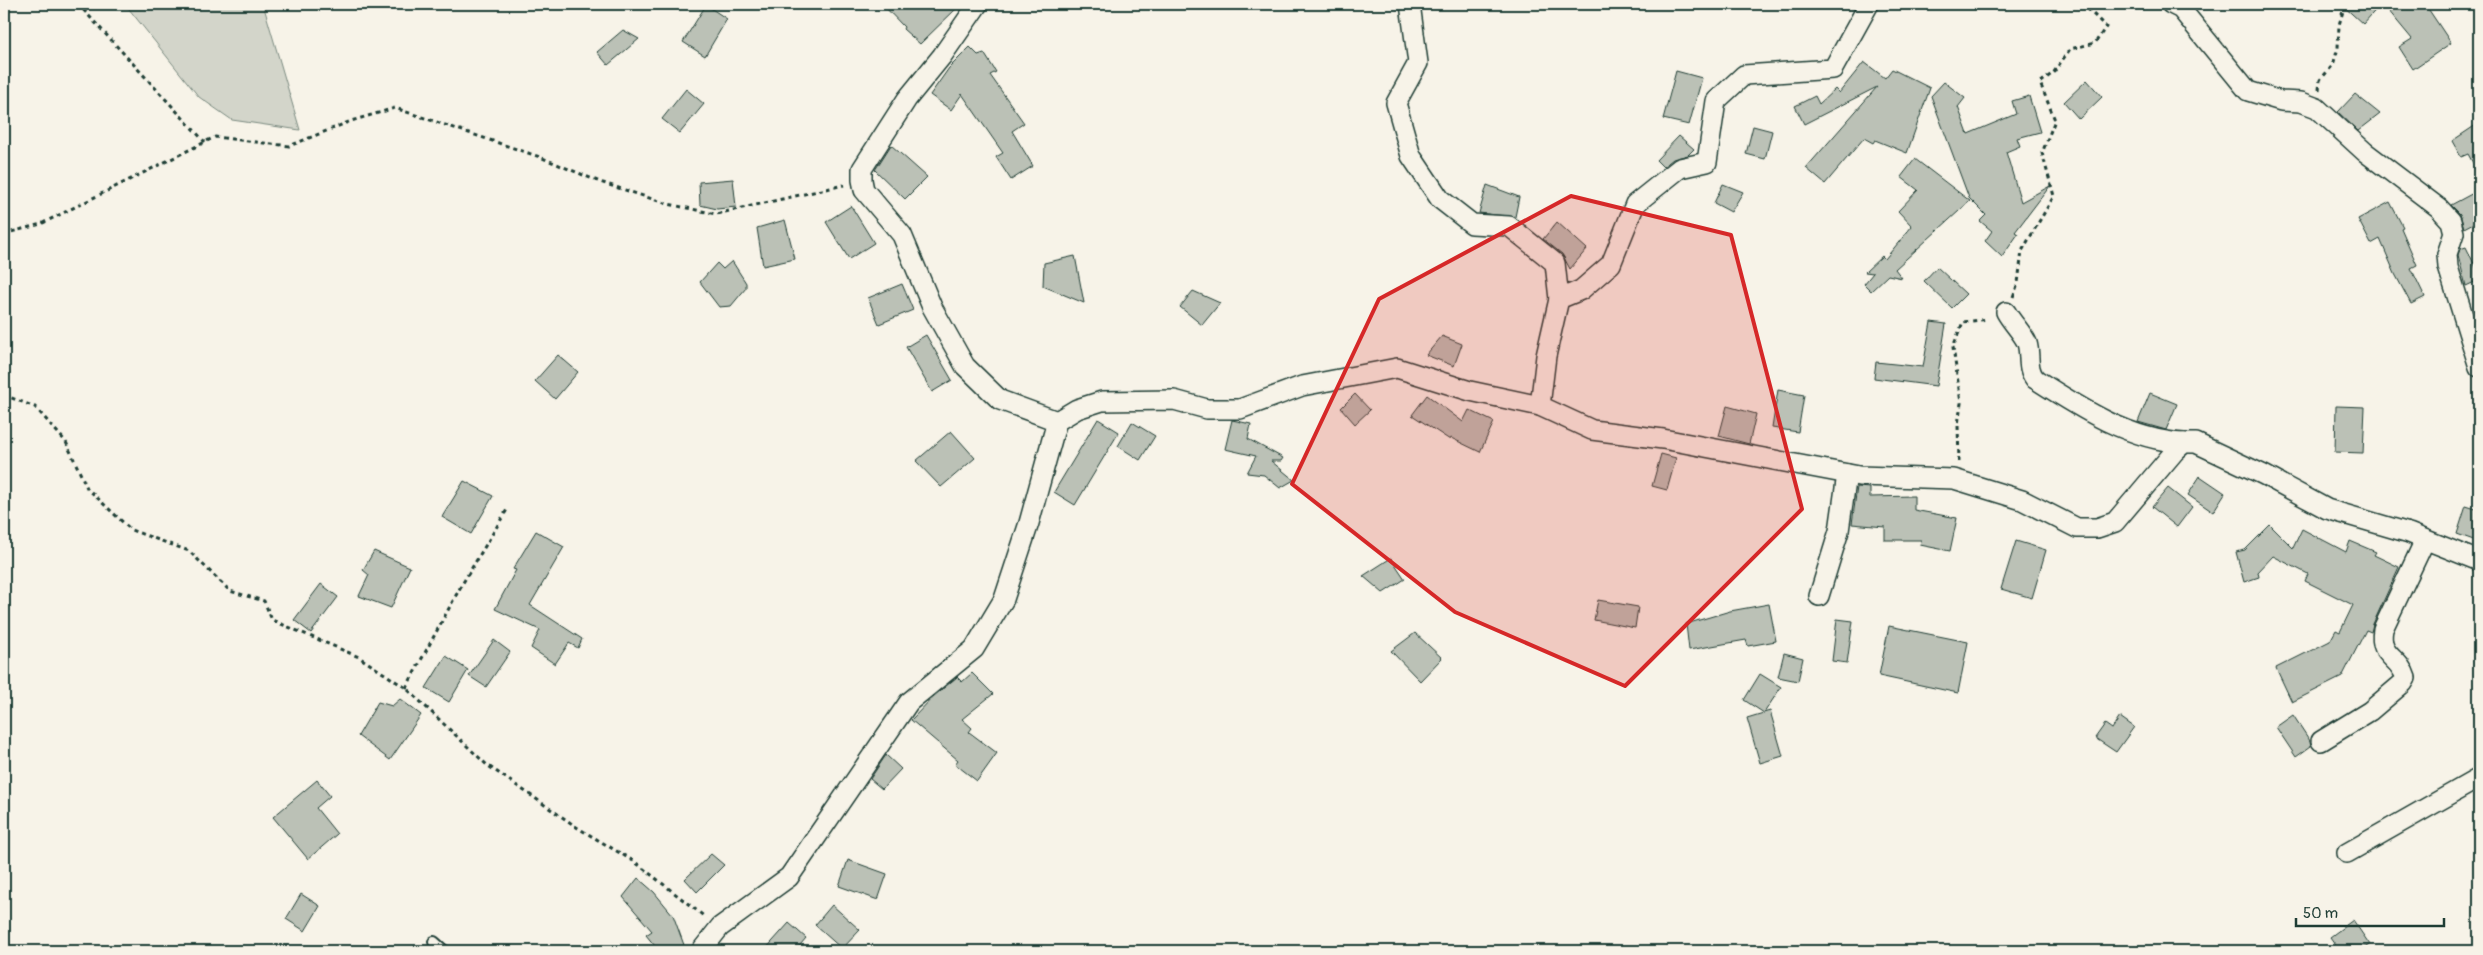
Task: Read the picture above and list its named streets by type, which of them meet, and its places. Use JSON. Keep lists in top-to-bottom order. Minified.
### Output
{"scale_bar":"50 m"}
